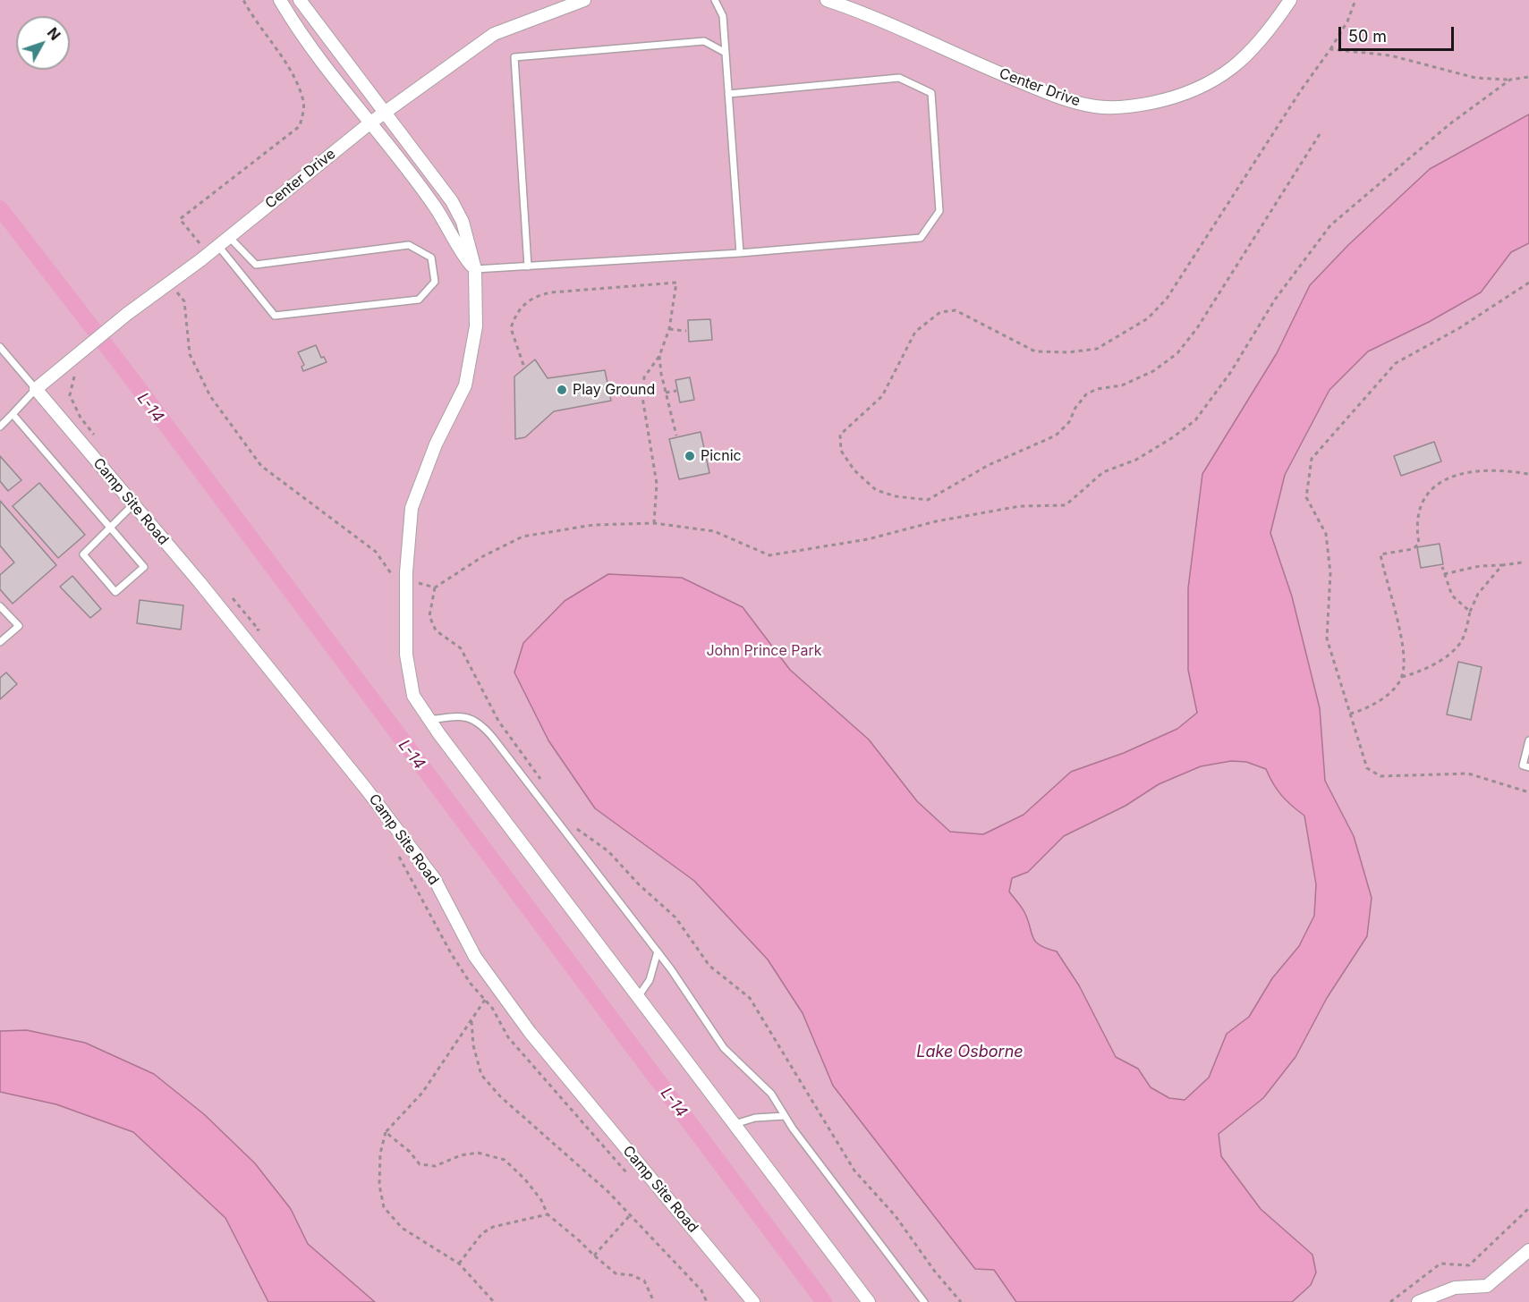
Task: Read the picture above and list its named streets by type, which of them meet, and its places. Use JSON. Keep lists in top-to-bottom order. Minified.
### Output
{"streets":{"street":["Center Drive","Camp Site Road"]},"crossings":[["Center Drive","Camp Site Road"]],"water":["L-14","Lake Osborne"],"parks":["John Prince Park"],"places":["Play Ground","Picnic"],"scale_bar":"50 m","north":"top right"}
